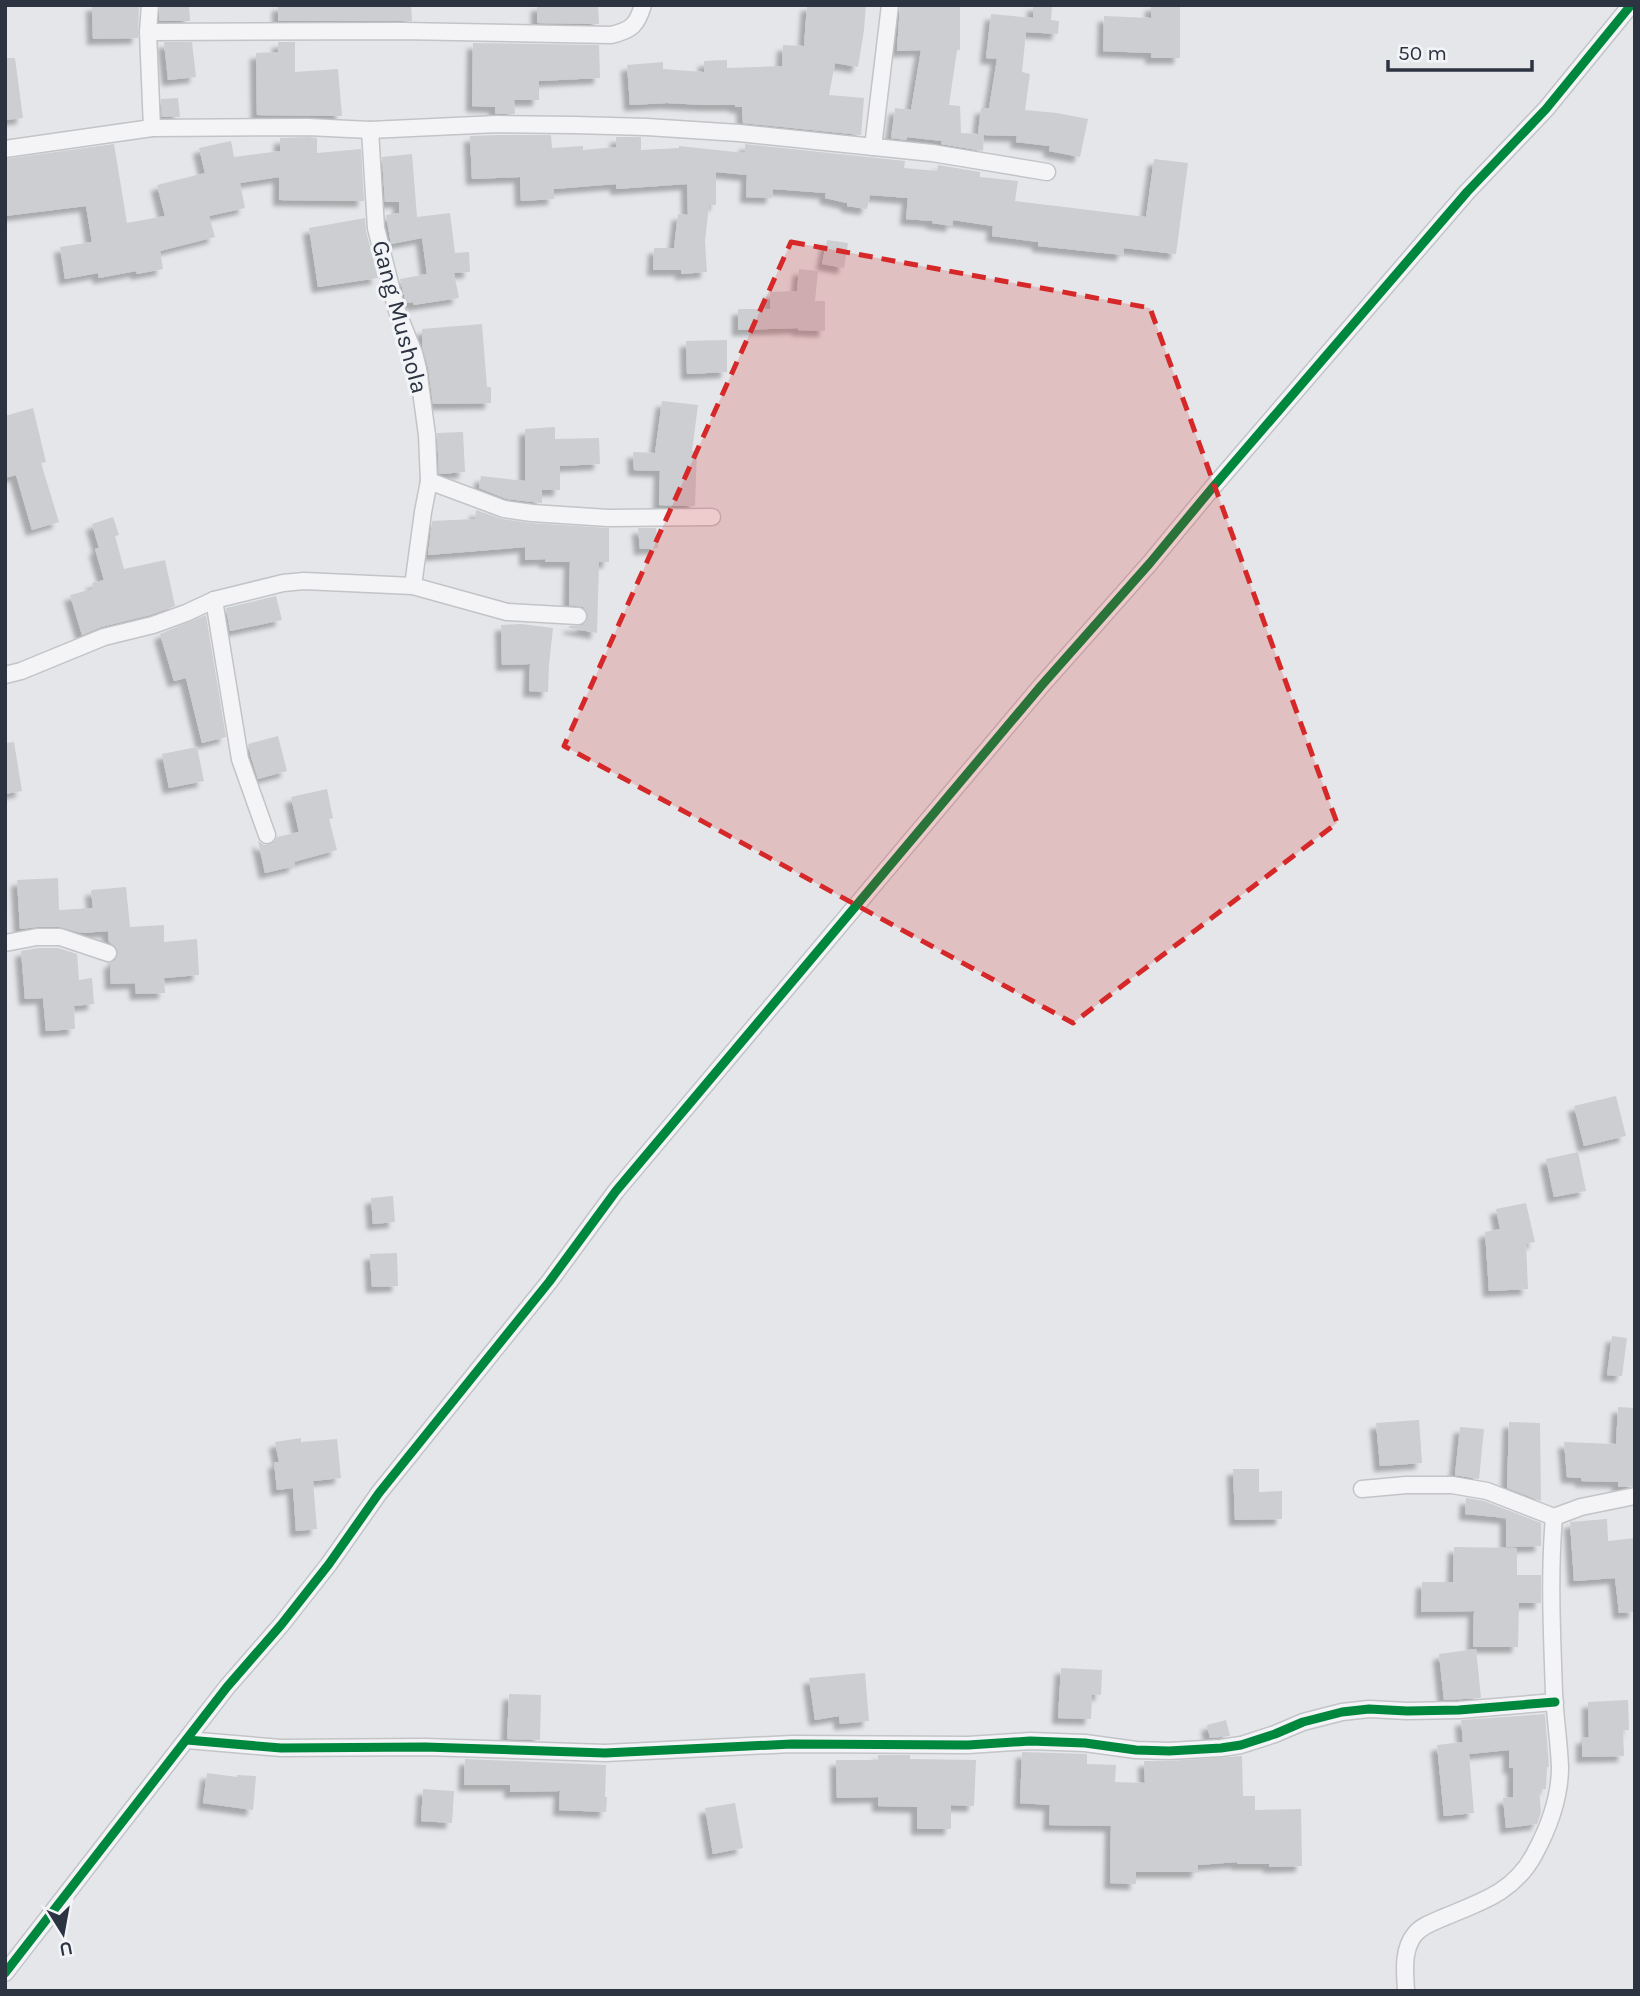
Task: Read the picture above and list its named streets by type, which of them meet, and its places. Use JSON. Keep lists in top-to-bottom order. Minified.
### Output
{"streets":{"street":["Gang Mushola"]},"scale_bar":"50 m","north":"bottom"}
